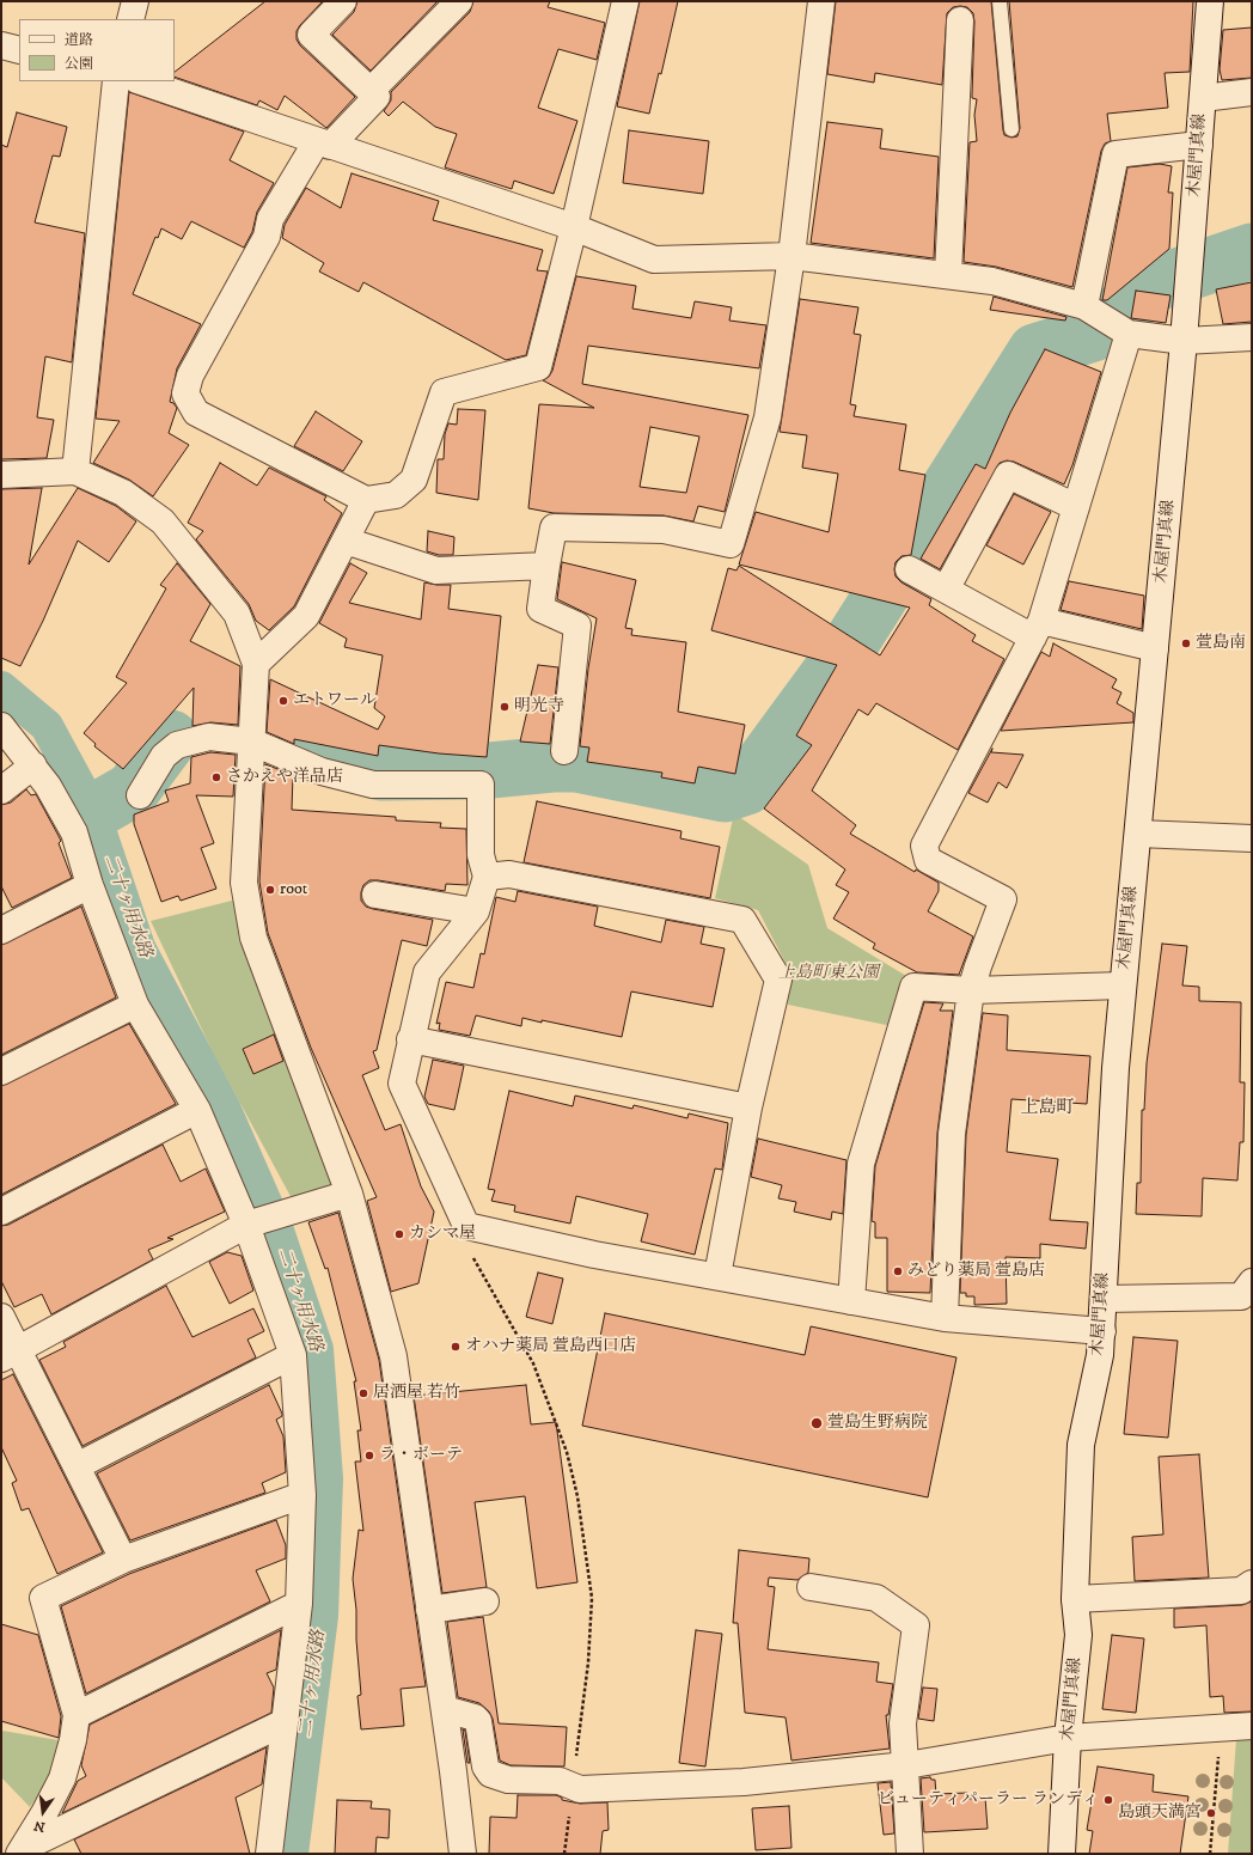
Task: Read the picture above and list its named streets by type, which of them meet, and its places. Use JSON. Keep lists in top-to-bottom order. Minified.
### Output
{"streets":{"street":["木屋門真線"]},"districts":["上島町"],"water":["二十ヶ用水路"],"parks":["上島町東公園"],"places":["萱島南","エトワール","明光寺","さかえや洋品店","root","カシマ屋","みどり薬局 萱島店","オハナ薬局 萱島西口店","居酒屋 若竹","萱島生野病院","ラ・ボーテ","ビューティパーラー ランディ","島頭天満宮"],"legend":["道路","公園"],"north":"bottom"}
